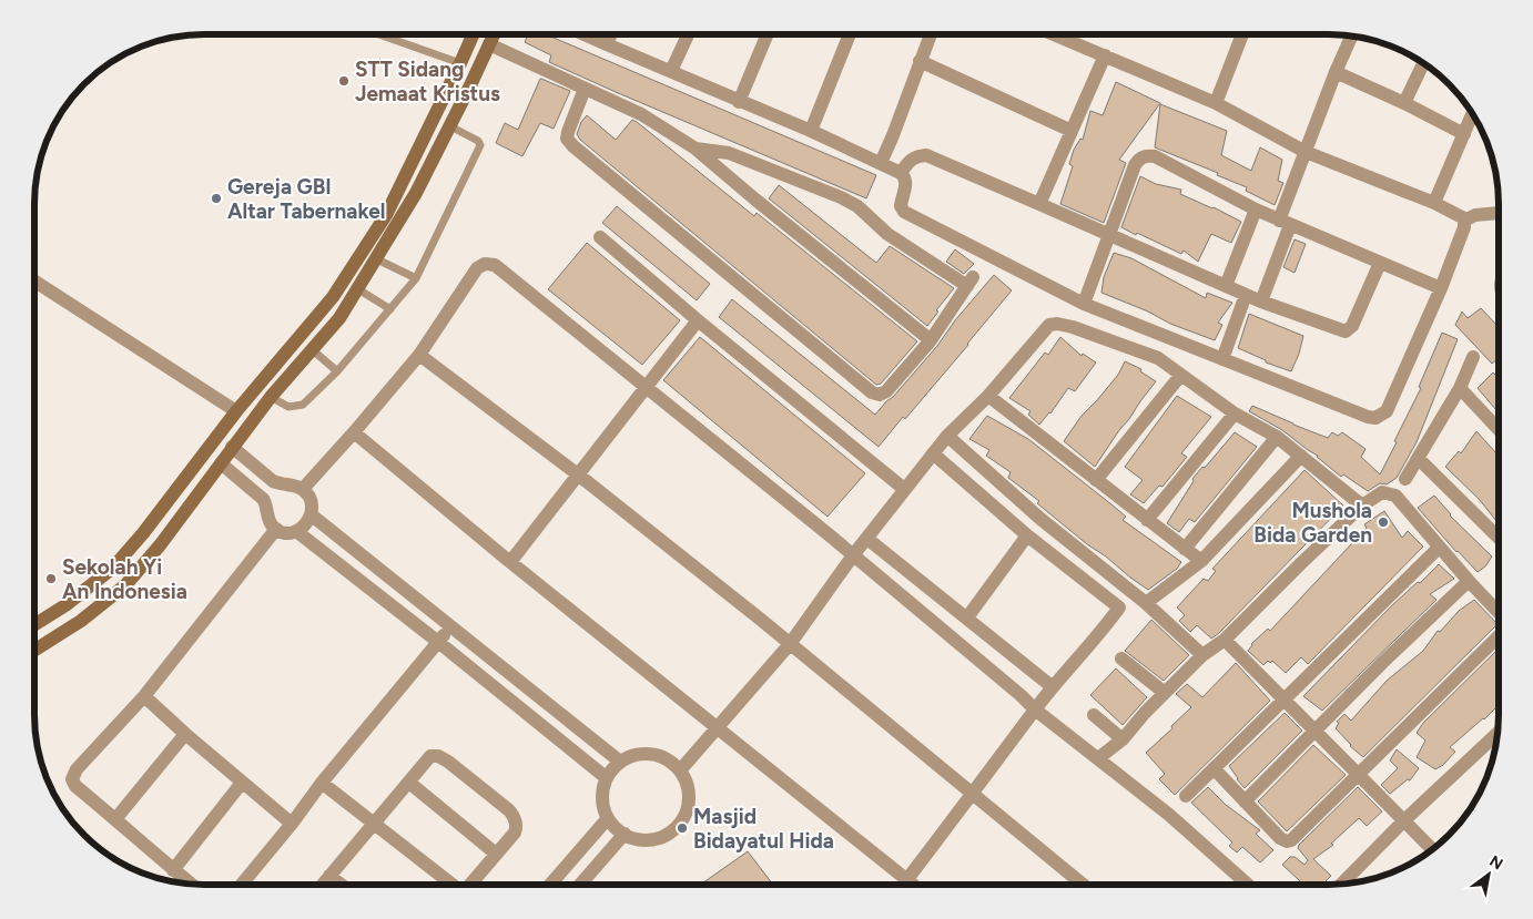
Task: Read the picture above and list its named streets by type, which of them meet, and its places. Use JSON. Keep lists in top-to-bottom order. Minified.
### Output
{"places":["STT Sidang Jemaat Kristus","Gereja GBI Altar Tabernakel","Mushola Bida Garden","Sekolah Yi An Indonesia","Masjid Bidayatul Hida"],"north":"top right"}
